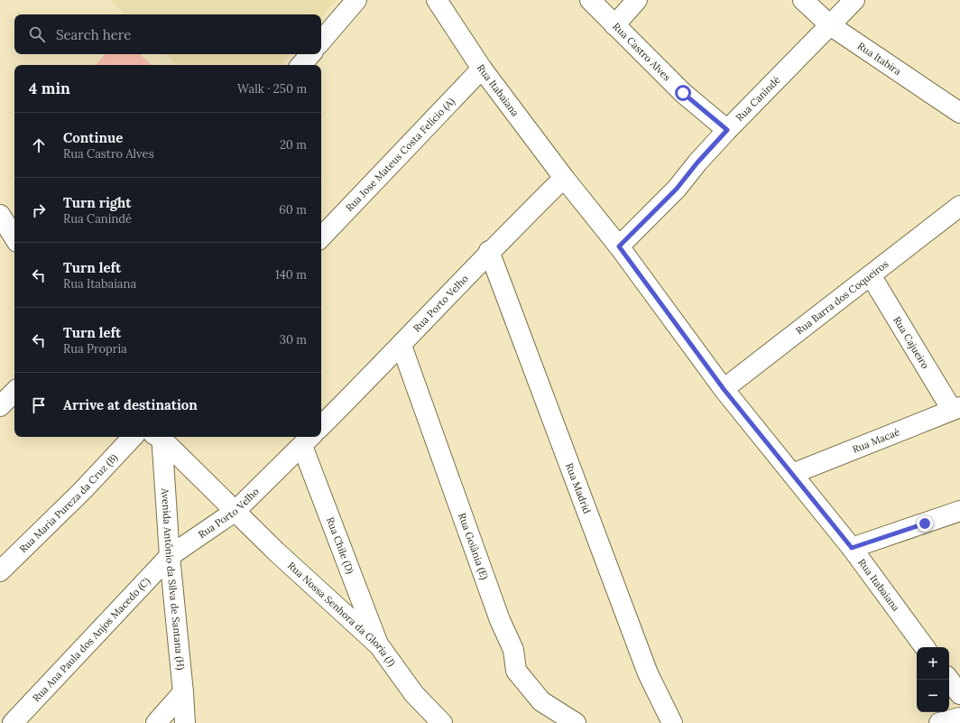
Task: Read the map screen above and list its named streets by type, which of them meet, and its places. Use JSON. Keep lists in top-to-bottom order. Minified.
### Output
{"streets":{"street":["Rua Castro Alves","Rua Itabira","Rua Itabaiana","Rua Canindé","Rua Jose Mateus Costa Felício (A)","Rua Barra dos Coqueiros","Rua Porto Velho","Rua Cajueiro","Rua Macaé","Rua Madrid","Rua Maria Pureza da Cruz (B)","Rua Chile (D)","Rua Goiânia (E)","Avenida Antônio da Silva de Santana (H)","Rua Nossa Senhora da Gloria (J)","Rua Ana Paula dos Anjos Macedo (C)"]},"crossings":[["Rua Castro Alves","Rua Canindé"],["Rua Itabira","Rua Canindé"],["Rua Itabaiana","Rua Canindé"],["Rua Itabaiana","Rua Jose Mateus Costa Felício (A)"],["Rua Itabaiana","Rua Barra dos Coqueiros"],["Rua Itabaiana","Rua Porto Velho"],["Rua Itabaiana","Rua Macaé"],["Rua Barra dos Coqueiros","Rua Cajueiro"],["Rua Porto Velho","Rua Madrid"],["Rua Porto Velho","Rua Chile (D)"],["Rua Porto Velho","Rua Goiânia (E)"],["Rua Porto Velho","Avenida Antônio da Silva de Santana (H)"],["Rua Porto Velho","Rua Nossa Senhora da Gloria (J)"],["Rua Porto Velho","Rua Ana Paula dos Anjos Macedo (C)"],["Rua Cajueiro","Rua Macaé"],["Rua Chile (D)","Rua Nossa Senhora da Gloria (J)"],["Avenida Antônio da Silva de Santana (H)","Rua Ana Paula dos Anjos Macedo (C)"]],"page":{"search":"Search here","heading":["4 min","Walk · 250 m"],"list":[["Continue","Rua Castro Alves","20 m"],["Turn right","Rua Canindé","60 m"],["Turn left","Rua Itabaiana","140 m"],["Turn left","Rua Propria","30 m"],"Arrive at destination"],"map_buttons":["+","−"]}}
